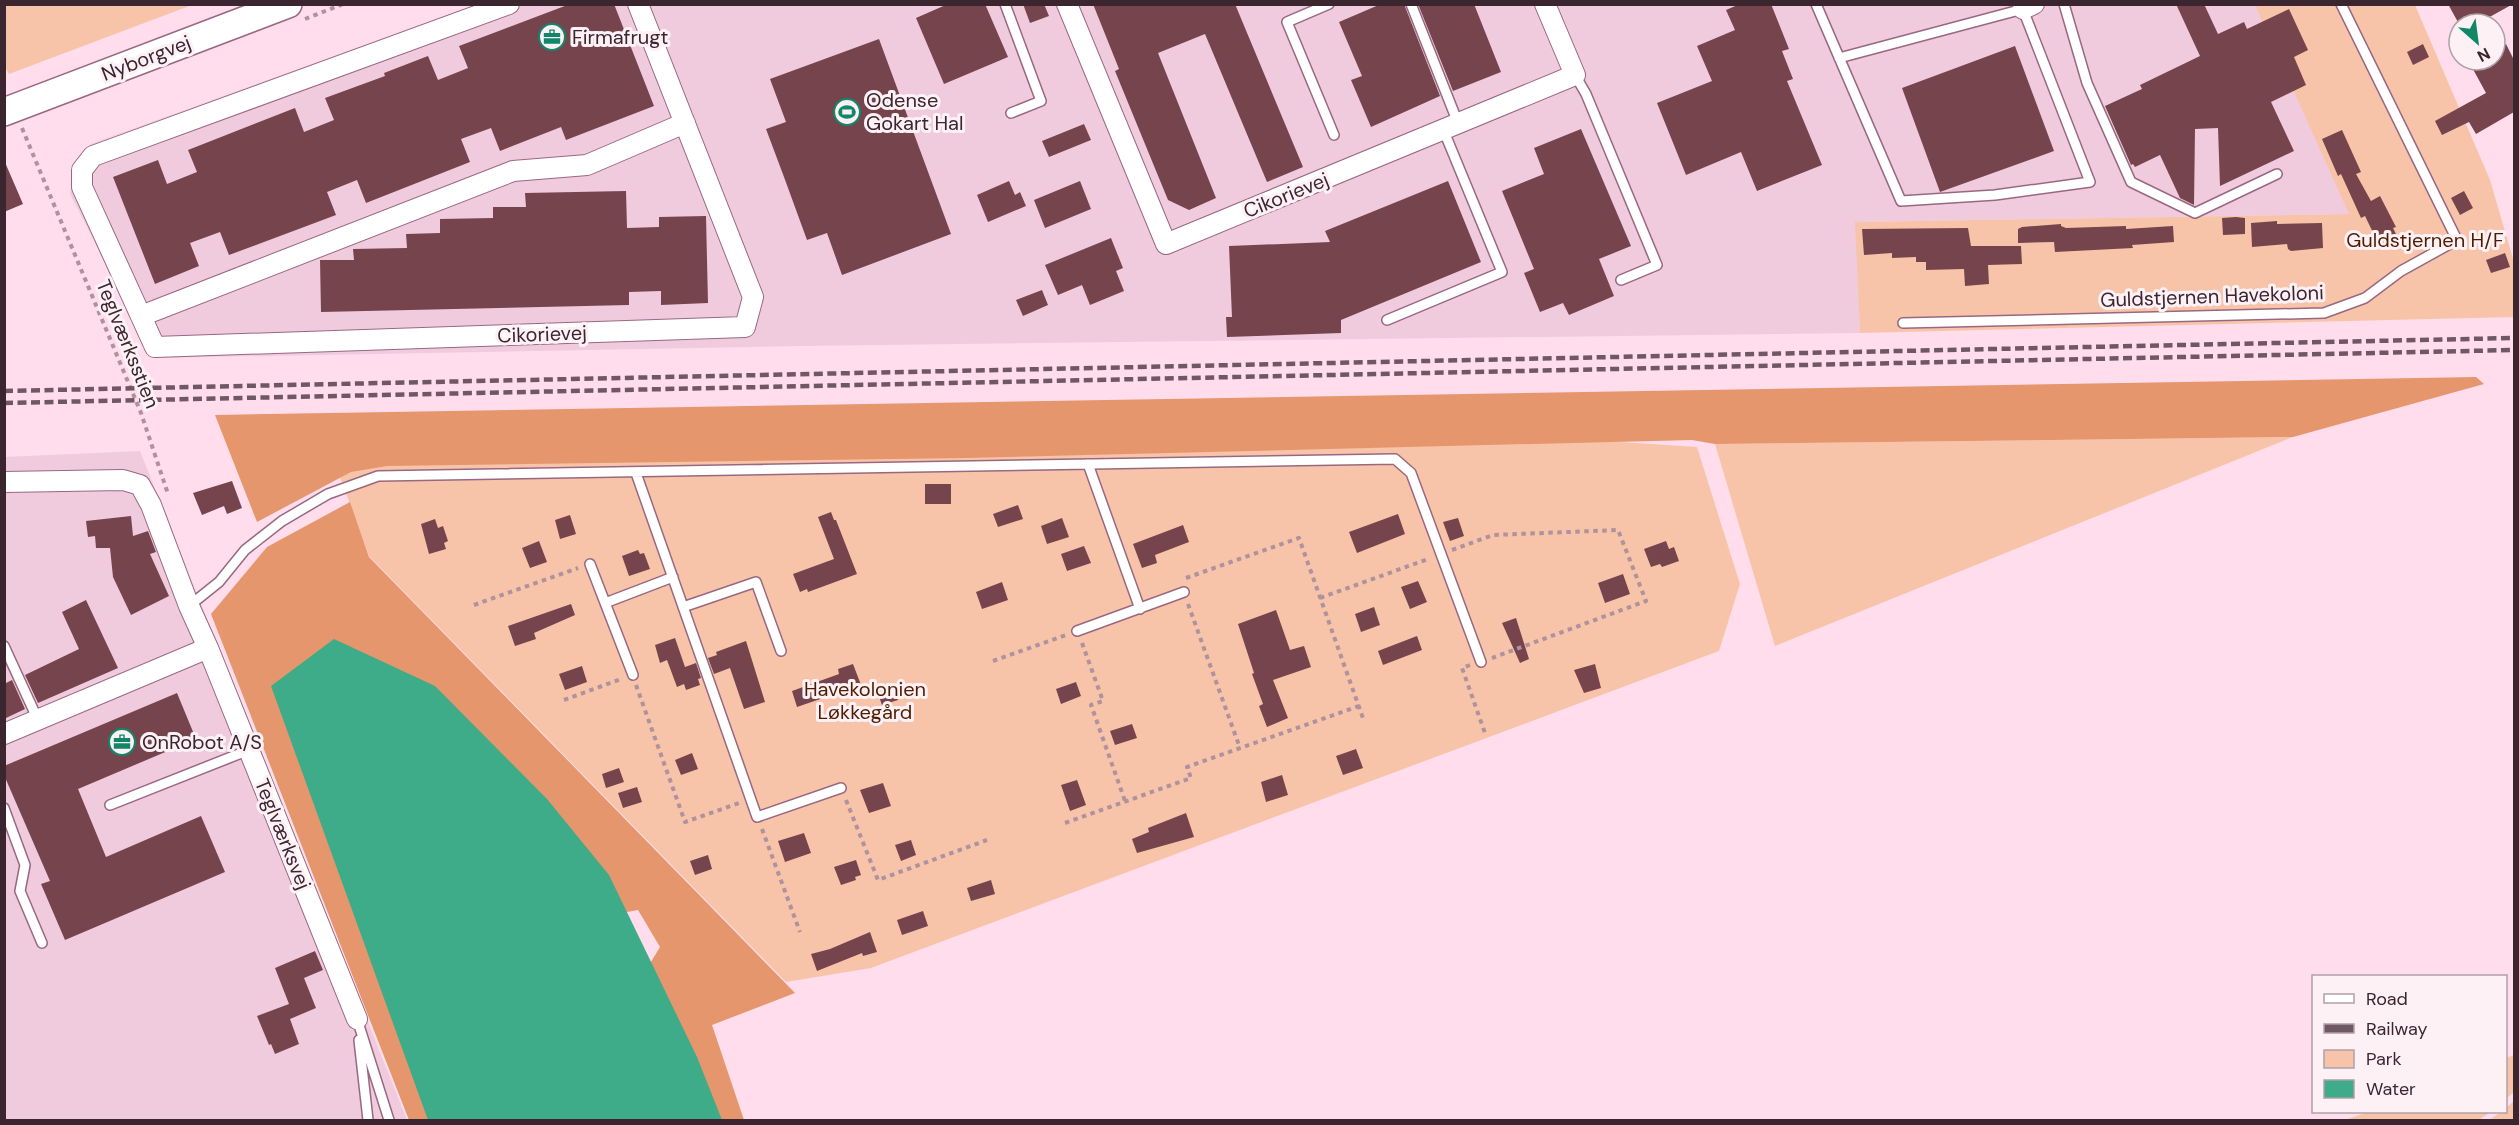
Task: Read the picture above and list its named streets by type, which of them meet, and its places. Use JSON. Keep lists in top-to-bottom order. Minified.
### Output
{"streets":{"main road":["Nyborgvej"],"street":["Cikorievej","Teglværksvej"],"lane":["Guldstjernen Havekoloni"],"path":["Teglværksstien"]},"crossings":[["Nyborgvej","Teglværksstien"]],"parks":["Guldstjernen H/F","Havekolonien Løkkegård"],"places":{"office":["Firmafrugt","OnRobot A/S"],"sports":["Odense Gokart Hal"]},"legend":["Road","Railway","Park","Water"],"north":"bottom right"}
